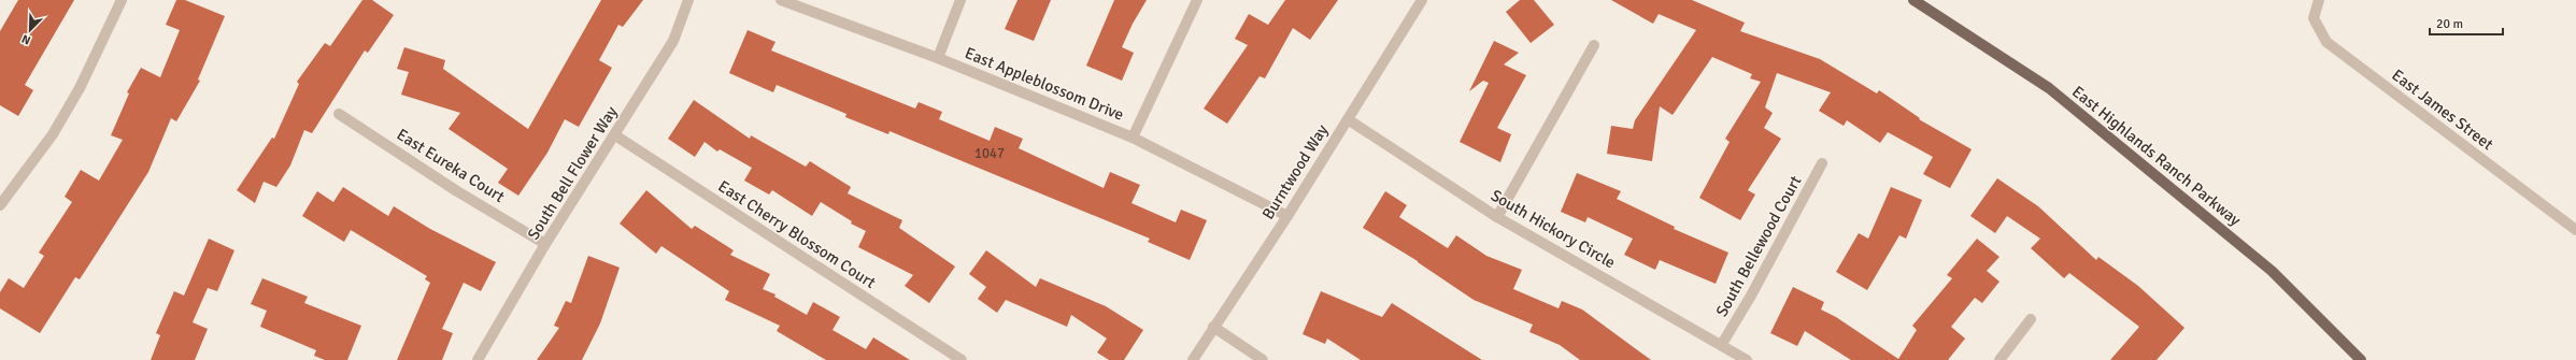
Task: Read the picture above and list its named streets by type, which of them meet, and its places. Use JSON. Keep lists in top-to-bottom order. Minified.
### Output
{"streets":{"main road":["East Highlands Ranch Parkway"],"street":["East Appleblossom Drive","East James Street","East Eureka Court","Burntwood Way","South Bell Flower Way","South Hickory Circle","East Cherry Blossom Court","South Bellewood Court"]},"crossings":[["East Appleblossom Drive","Burntwood Way"],["East Eureka Court","South Bell Flower Way"],["Burntwood Way","South Hickory Circle"],["South Bell Flower Way","East Cherry Blossom Court"],["South Hickory Circle","South Bellewood Court"]],"house_numbers":["1047"],"scale_bar":"20 m","north":"bottom left"}
